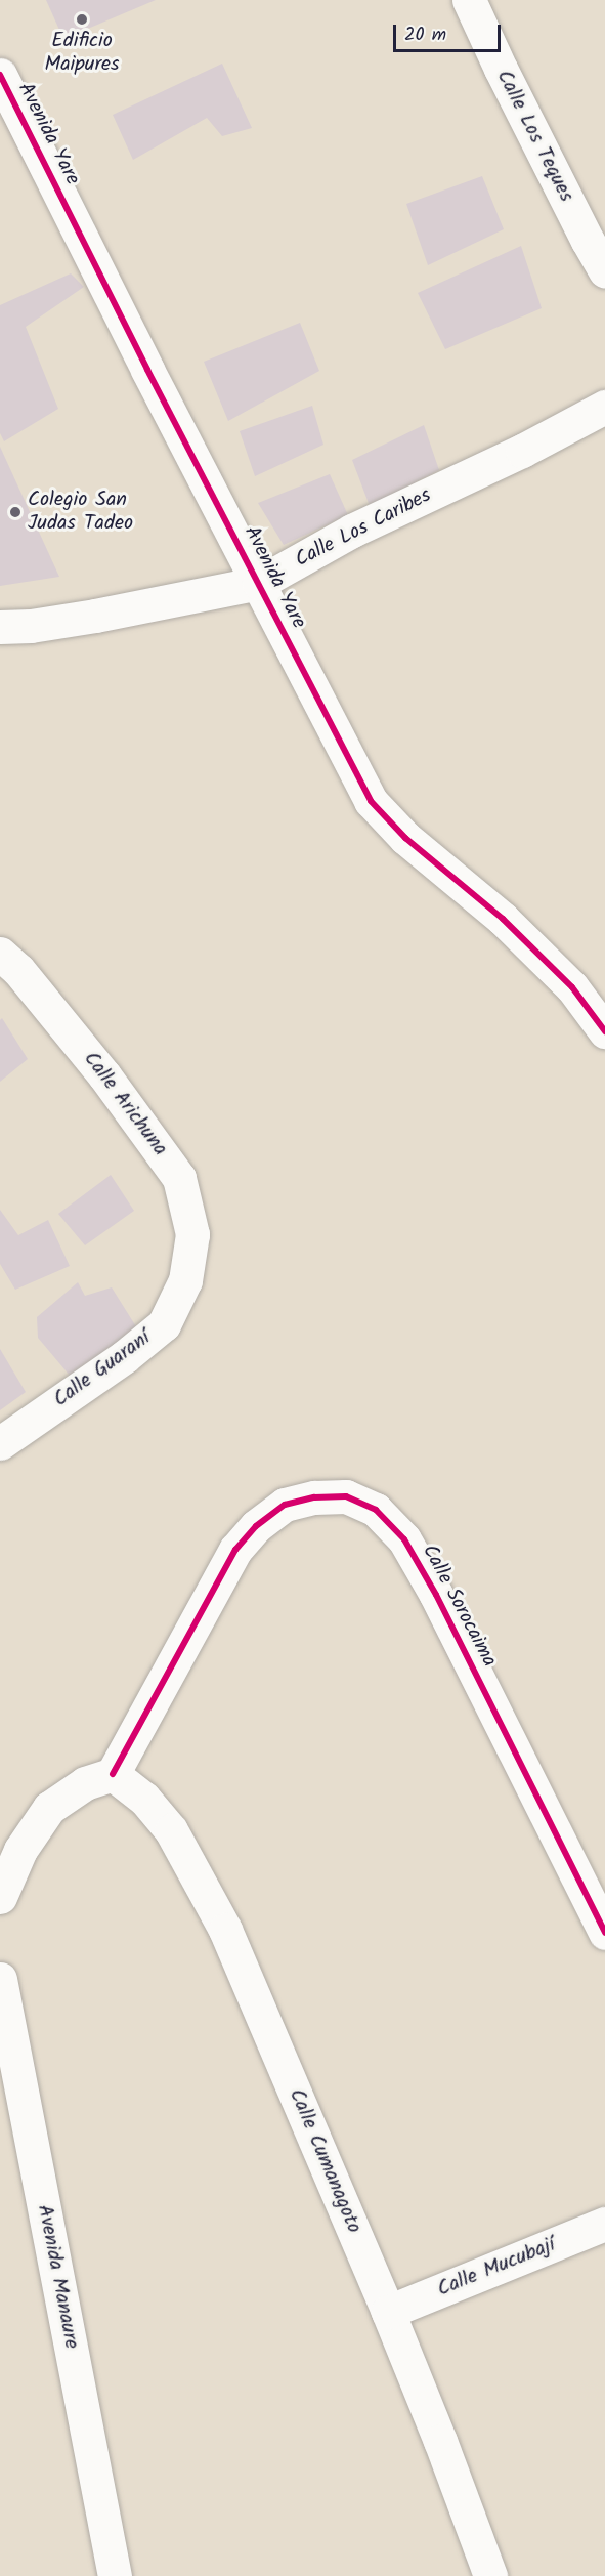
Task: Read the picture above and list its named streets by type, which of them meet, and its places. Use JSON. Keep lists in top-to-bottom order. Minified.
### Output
{"streets":{"street":["Avenida Yare","Calle Los Teques","Calle Los Caribes","Calle Arichuna","Calle Guaraní","Calle Sorocaima","Calle Cumanagoto","Calle Mucubají","Avenida Manaure"]},"crossings":[["Avenida Yare","Calle Los Caribes"],["Calle Arichuna","Calle Guaraní"],["Calle Sorocaima","Calle Cumanagoto"],["Calle Cumanagoto","Calle Mucubají"]],"places":["Edificio Maipures","Colegio San Judas Tadeo"],"scale_bar":"20 m"}
